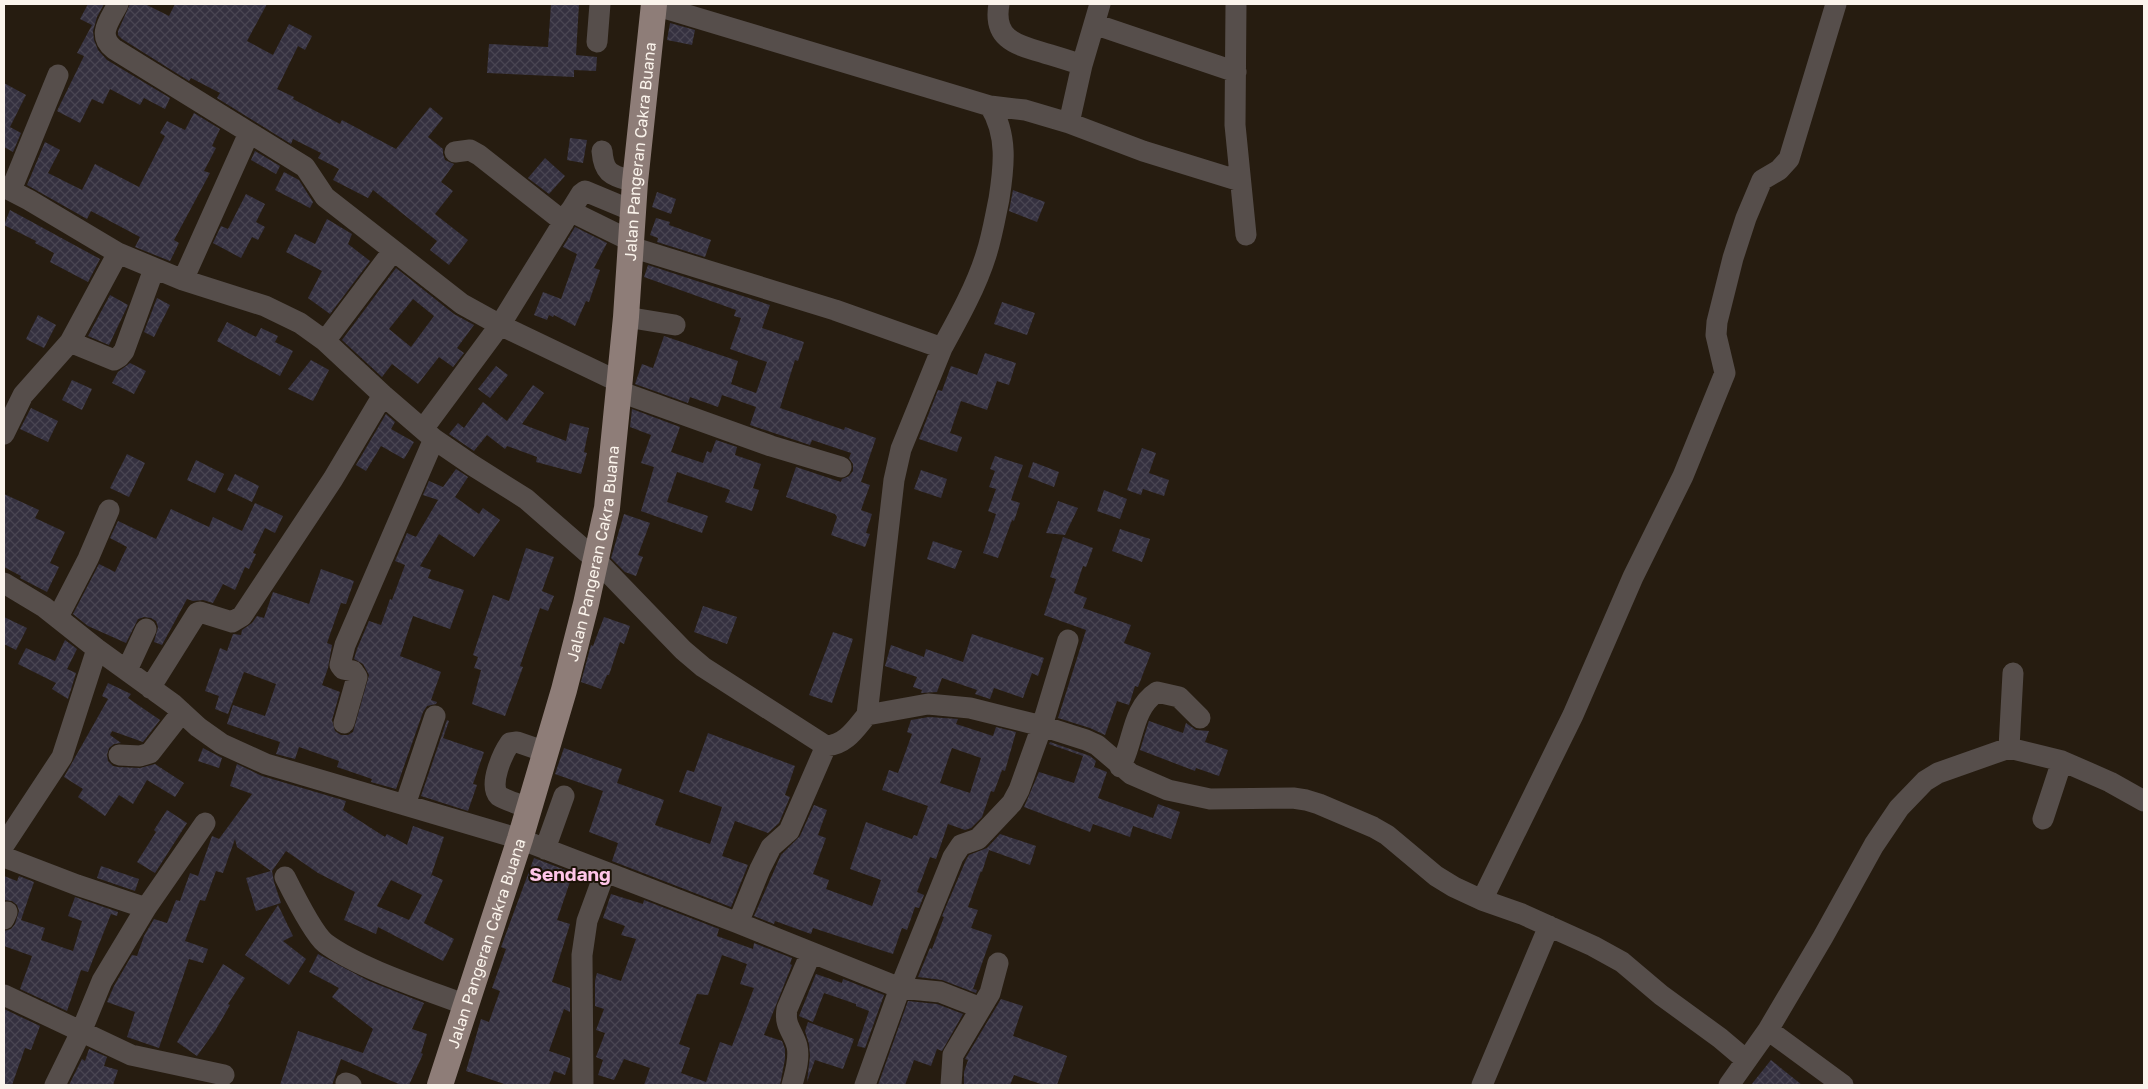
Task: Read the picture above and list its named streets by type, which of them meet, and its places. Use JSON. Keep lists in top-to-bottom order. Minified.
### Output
{"streets":{"main road":["Jalan Pangeran Cakra Buana"]},"districts":["Sendang"]}
